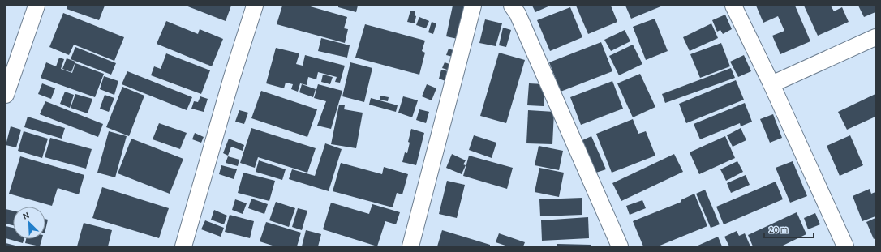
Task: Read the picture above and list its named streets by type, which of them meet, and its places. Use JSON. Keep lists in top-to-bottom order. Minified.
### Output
{"scale_bar":"20 m","north":"top left"}
